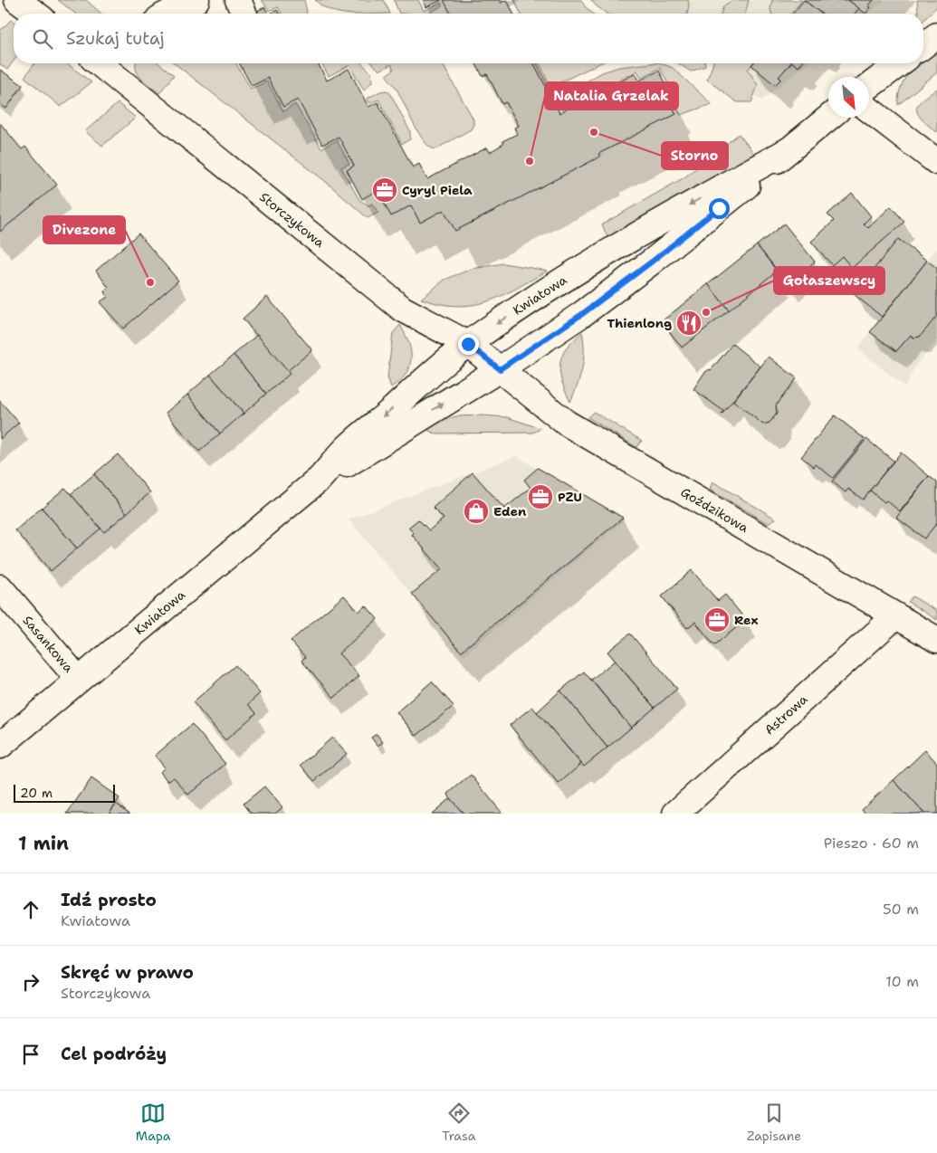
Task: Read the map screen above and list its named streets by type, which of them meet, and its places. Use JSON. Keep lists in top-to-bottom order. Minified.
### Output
{"streets":{"street":["Storczykowa","Kwiatowa","Goździkowa","Sasankowa","Astrowa"]},"crossings":[["Storczykowa","Kwiatowa"],["Storczykowa","Goździkowa"],["Kwiatowa","Goździkowa"],["Kwiatowa","Sasankowa"],["Goździkowa","Astrowa"]],"places":{"other":["Storno","Natalia Grzelak","Divezone","Gołaszewscy"],"office":["Cyryl Piela","PZU","Rex"],"restaurant":["Thienlong"],"shop":["Eden"]},"scale_bar":"20 m","north":"bottom right","page":{"search":"Szukaj tutaj","scale":"20 m","heading":["1 min","Pieszo · 60 m"],"list":[["Idź prosto","Kwiatowa","50 m"],["Skręć w prawo","Storczykowa","10 m"],"Cel podróży"],"nav":["Mapa","Trasa","Zapisane"]}}
